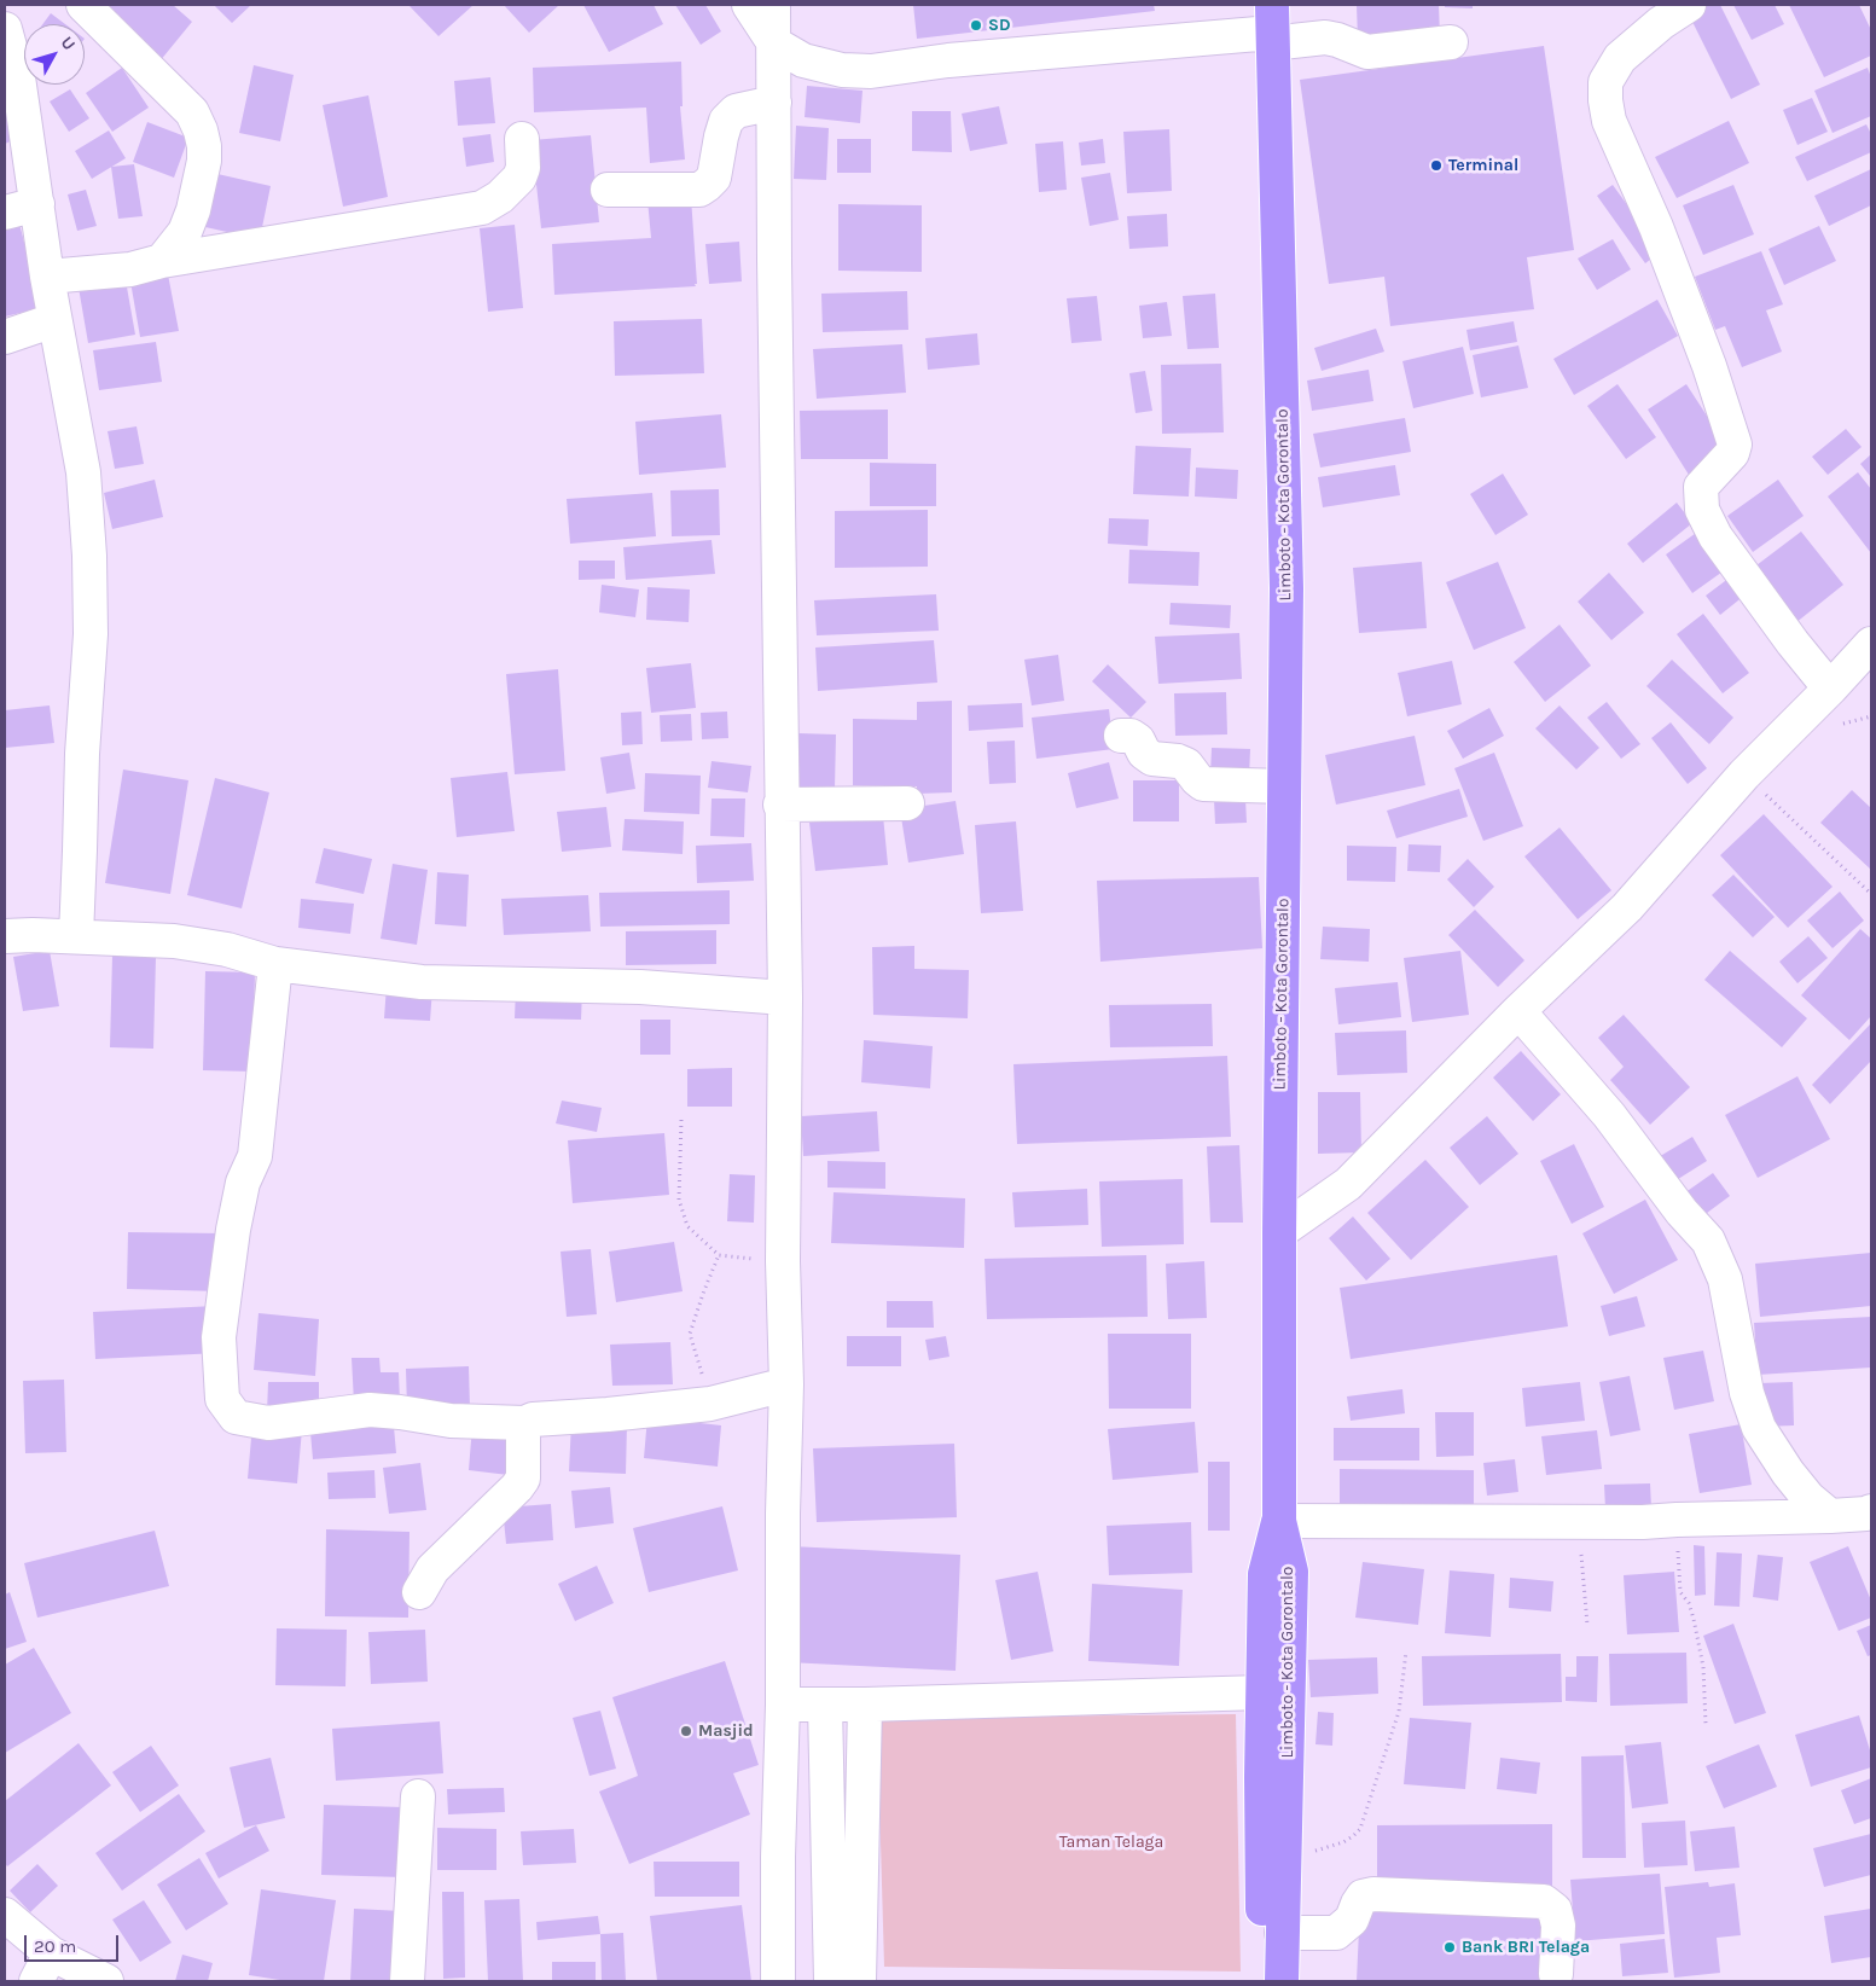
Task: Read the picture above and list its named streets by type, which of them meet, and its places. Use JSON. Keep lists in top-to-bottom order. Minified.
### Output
{"streets":{"highway":["Limboto - Kota Gorontalo"]},"parks":["Taman Telaga"],"places":["SD","Terminal","Masjid","Bank BRI Telaga"],"scale_bar":"20 m","north":"top right"}
